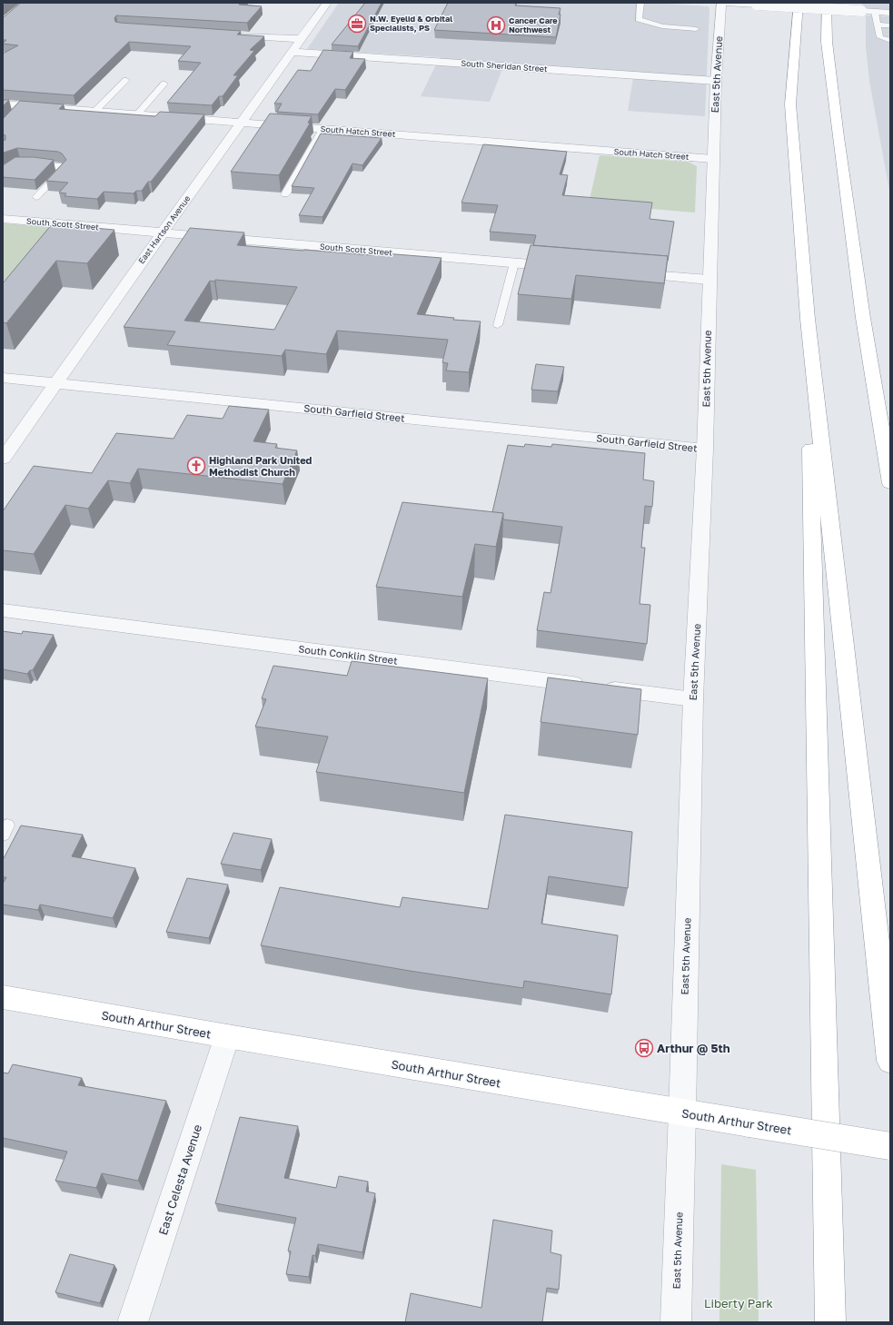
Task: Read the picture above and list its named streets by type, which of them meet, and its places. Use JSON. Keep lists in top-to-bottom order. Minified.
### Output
{"streets":{"main road":["South Arthur Street"],"street":["South Sheridan Street","East 5th Avenue","South Hatch Street","South Scott Street","East Hartson Avenue","South Garfield Street","South Conklin Street","East Celesta Avenue"]},"crossings":[["South Sheridan Street","East 5th Avenue"],["South Sheridan Street","East Hartson Avenue"],["East 5th Avenue","South Hatch Street"],["East 5th Avenue","South Garfield Street"],["East 5th Avenue","South Conklin Street"],["East 5th Avenue","South Arthur Street"],["South Hatch Street","East Hartson Avenue"],["South Scott Street","East Hartson Avenue"],["East Hartson Avenue","South Garfield Street"],["South Arthur Street","East Celesta Avenue"]],"parks":["Liberty Park"],"places":{"office":["N.W. Eyelid & Orbital Specialists, PS"],"hospital":["Cancer Care Northwest"],"church":["Highland Park United Methodist Church"],"bus stop":["Arthur @ 5th"]}}
